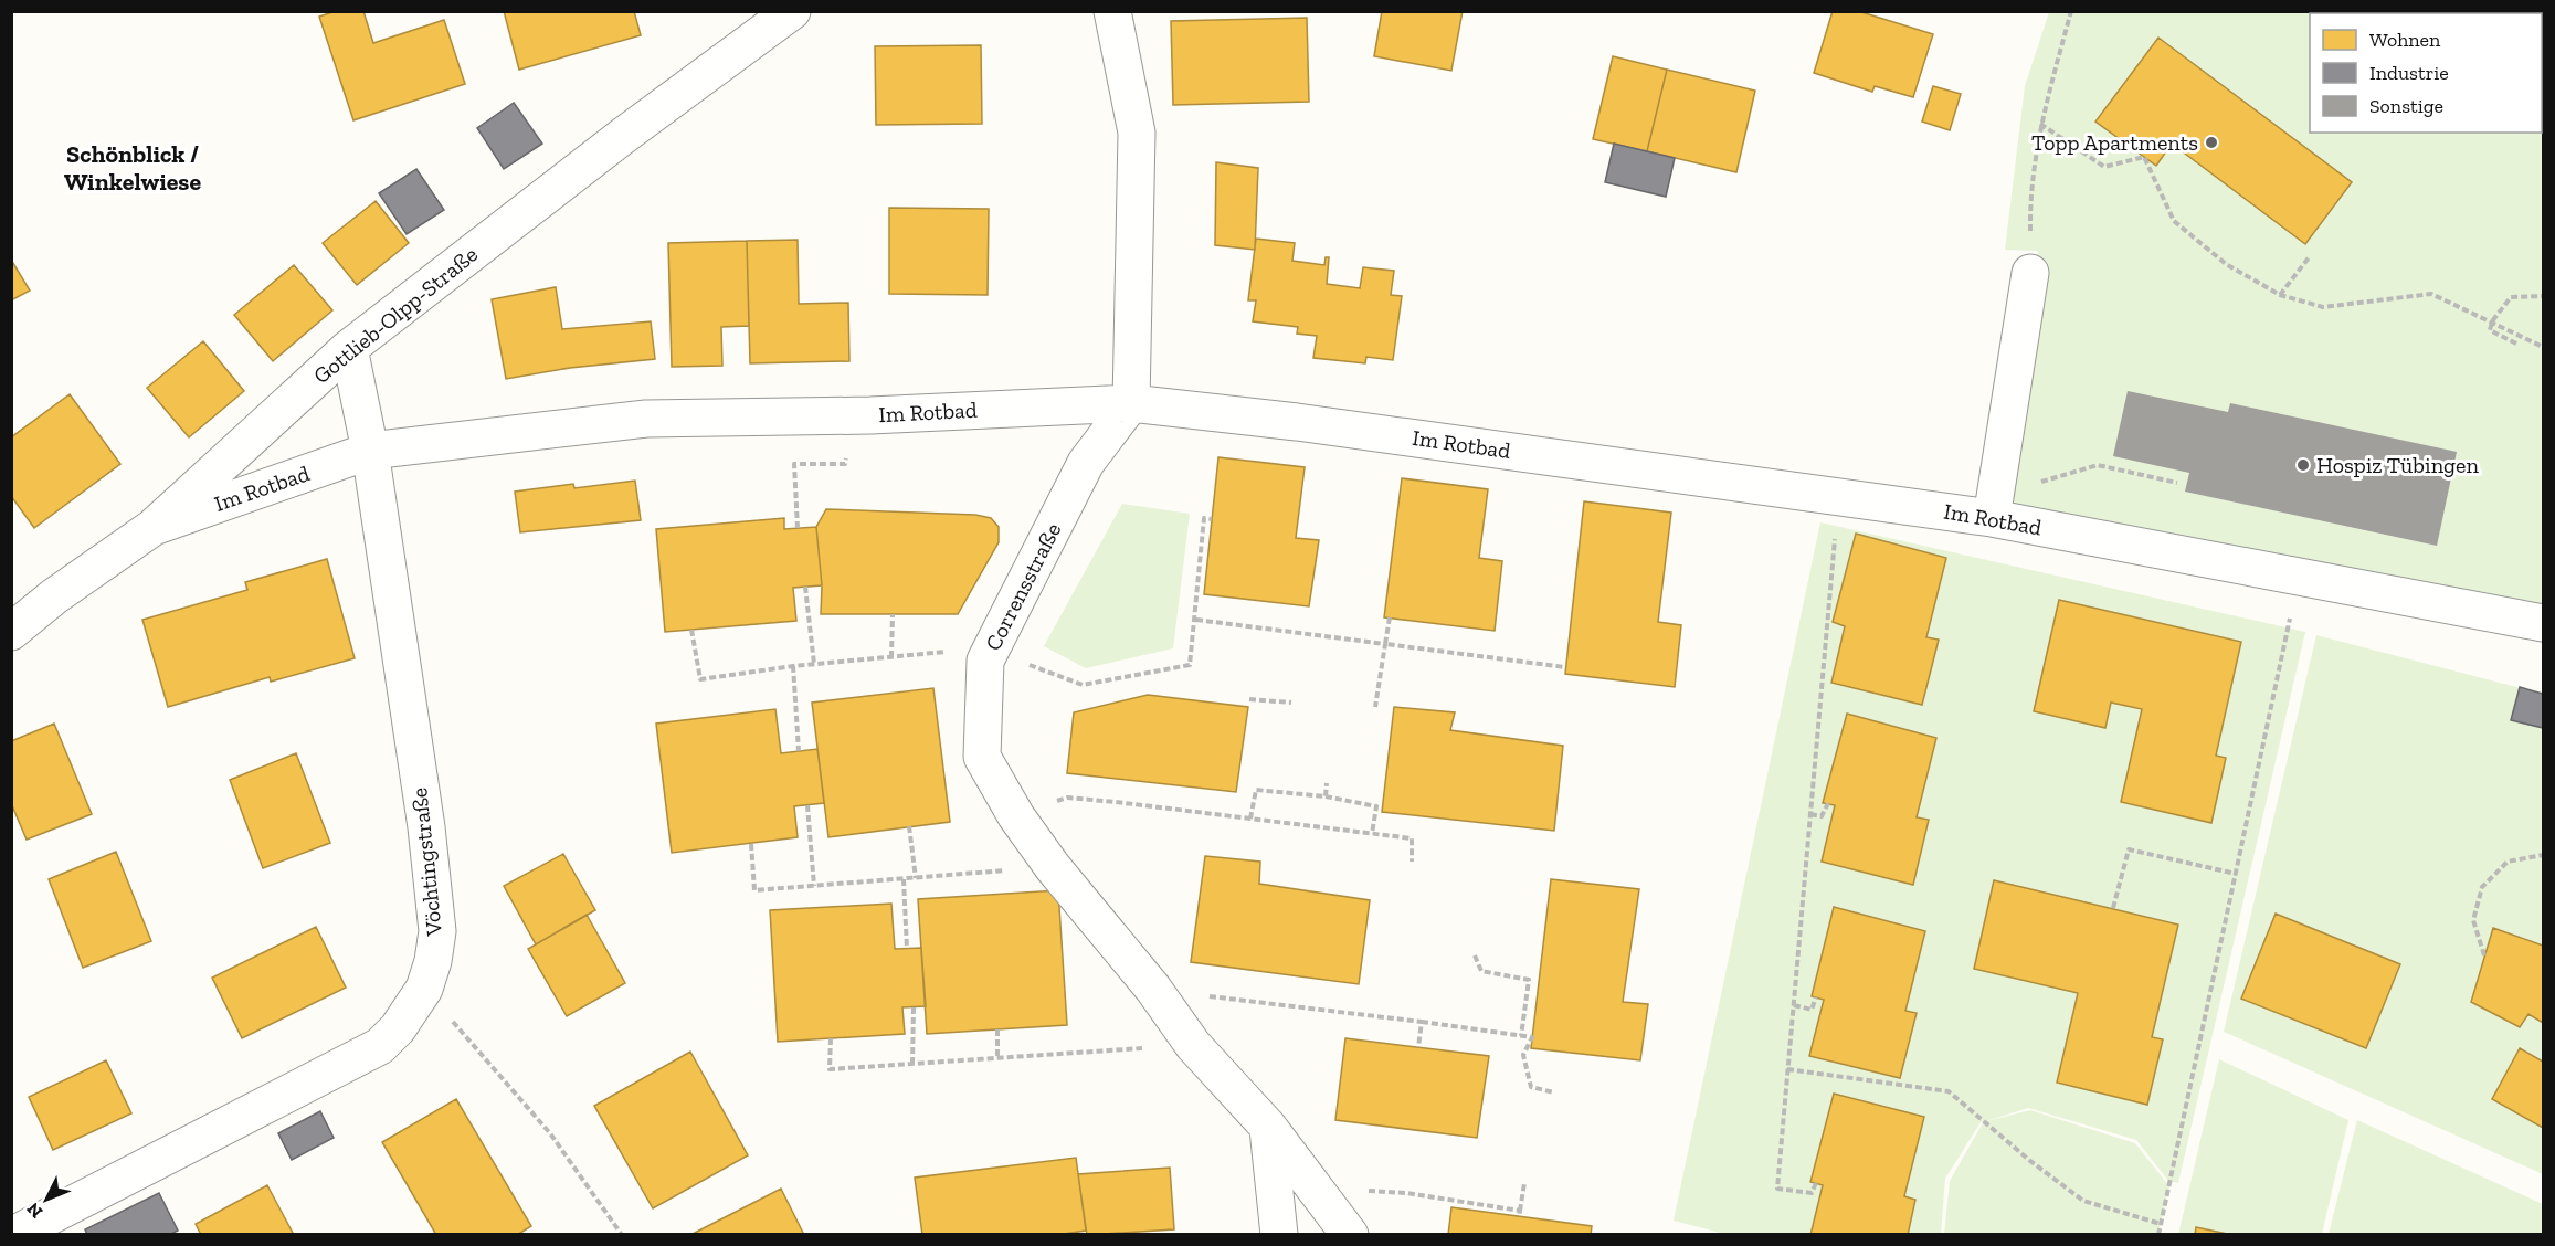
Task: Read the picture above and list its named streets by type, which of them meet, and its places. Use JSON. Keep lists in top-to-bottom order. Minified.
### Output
{"streets":{"street":["Gottlieb-Olpp-Straße","Im Rotbad","Corrensstraße","Vöchtingstraße"]},"crossings":[["Gottlieb-Olpp-Straße","Im Rotbad"],["Im Rotbad","Corrensstraße"],["Im Rotbad","Vöchtingstraße"]],"districts":["Schönblick / Winkelwiese"],"places":["Topp Apartments","Hospiz Tübingen"],"legend":["Wohnen","Industrie","Sonstige"],"north":"bottom left"}
